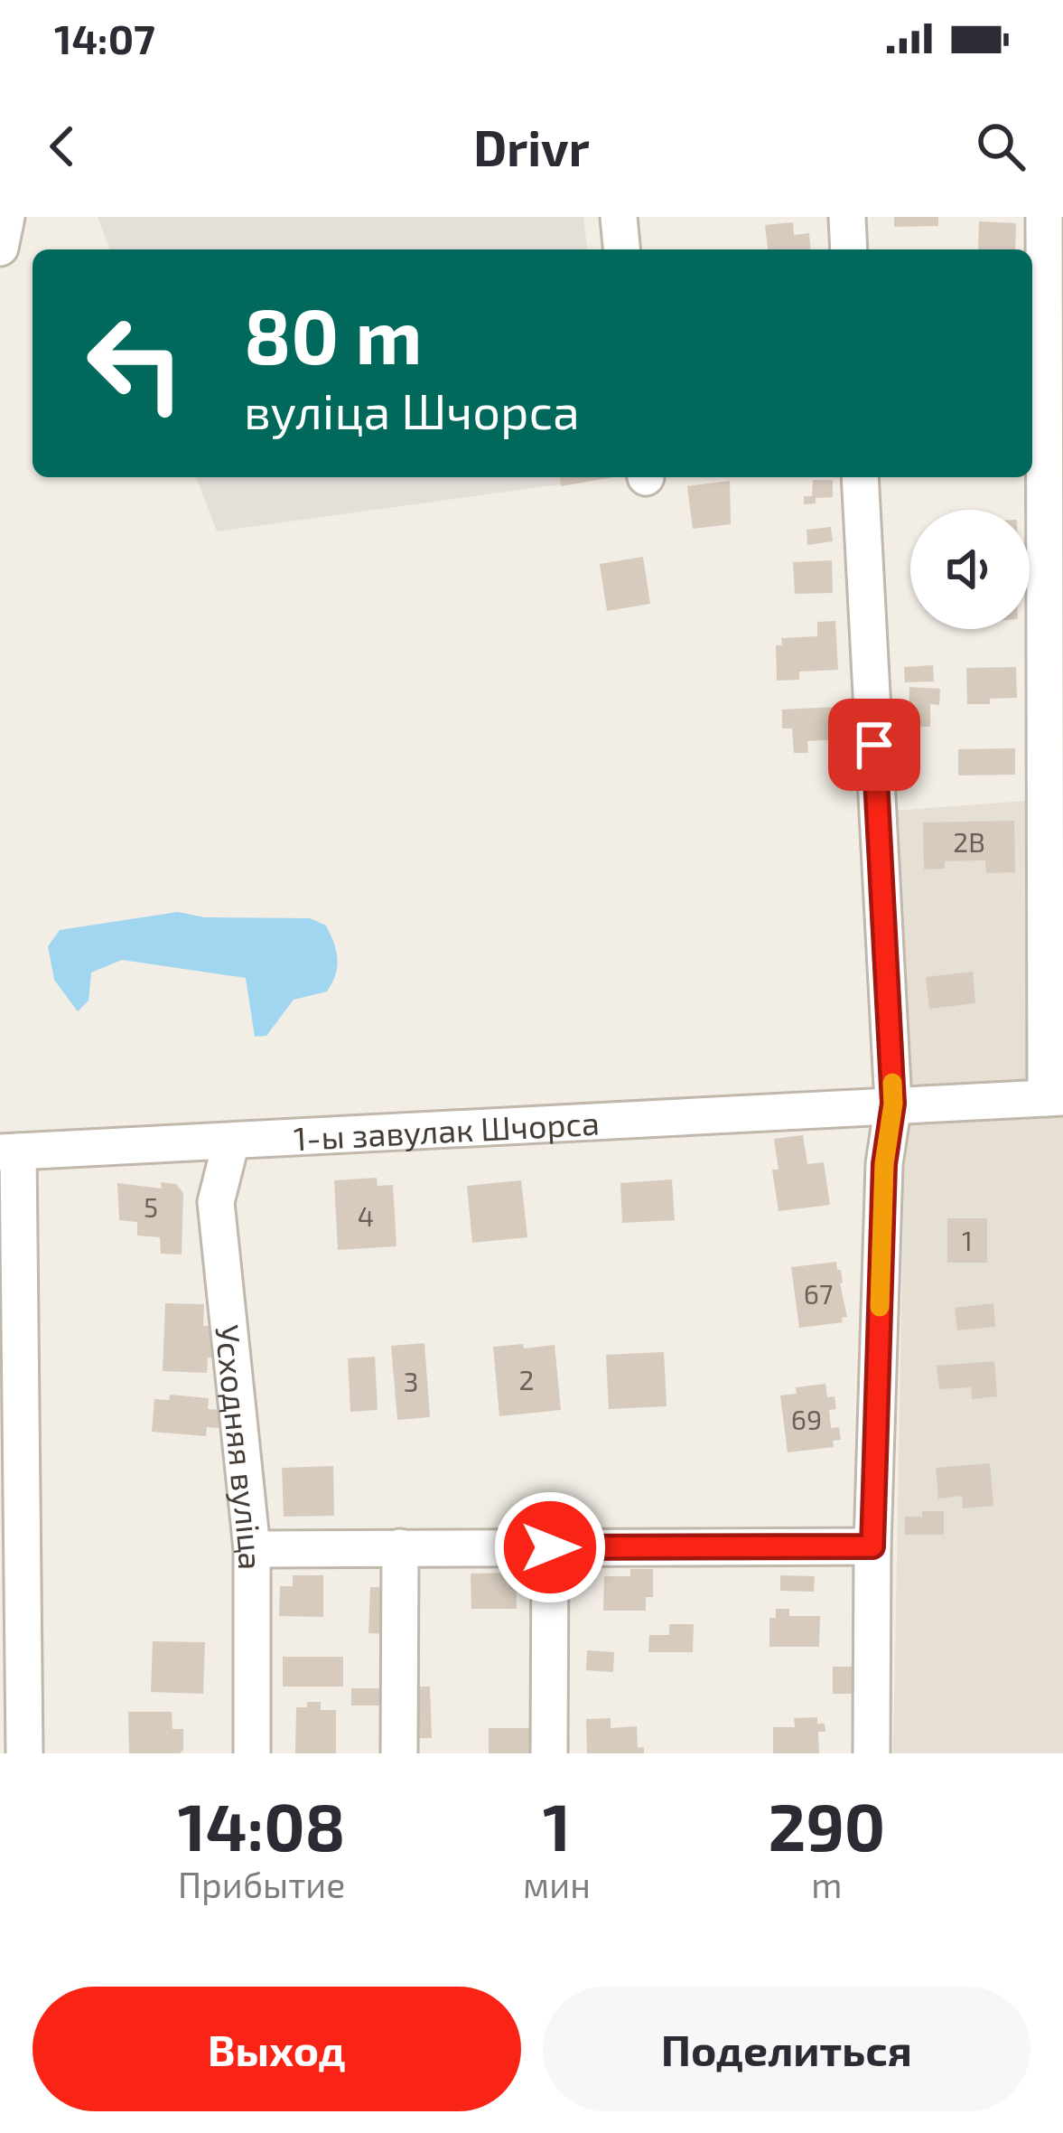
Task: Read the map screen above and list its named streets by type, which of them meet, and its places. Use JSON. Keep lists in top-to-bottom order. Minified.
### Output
{"streets":{"street":["1-ы завулак Шчорса","Усходняя вуліца"]},"crossings":[["1-ы завулак Шчорса","Усходняя вуліца"]],"house_numbers":["2В","5","4","1","67","2","3","69"],"page":{"status":"14:07","header":"Drivr","turn":["80 m","вуліца Шчорса"],"eta":["14:08","Прибытие","1","мин","290","m"],"buttons":["Выход","Поделиться"]}}
